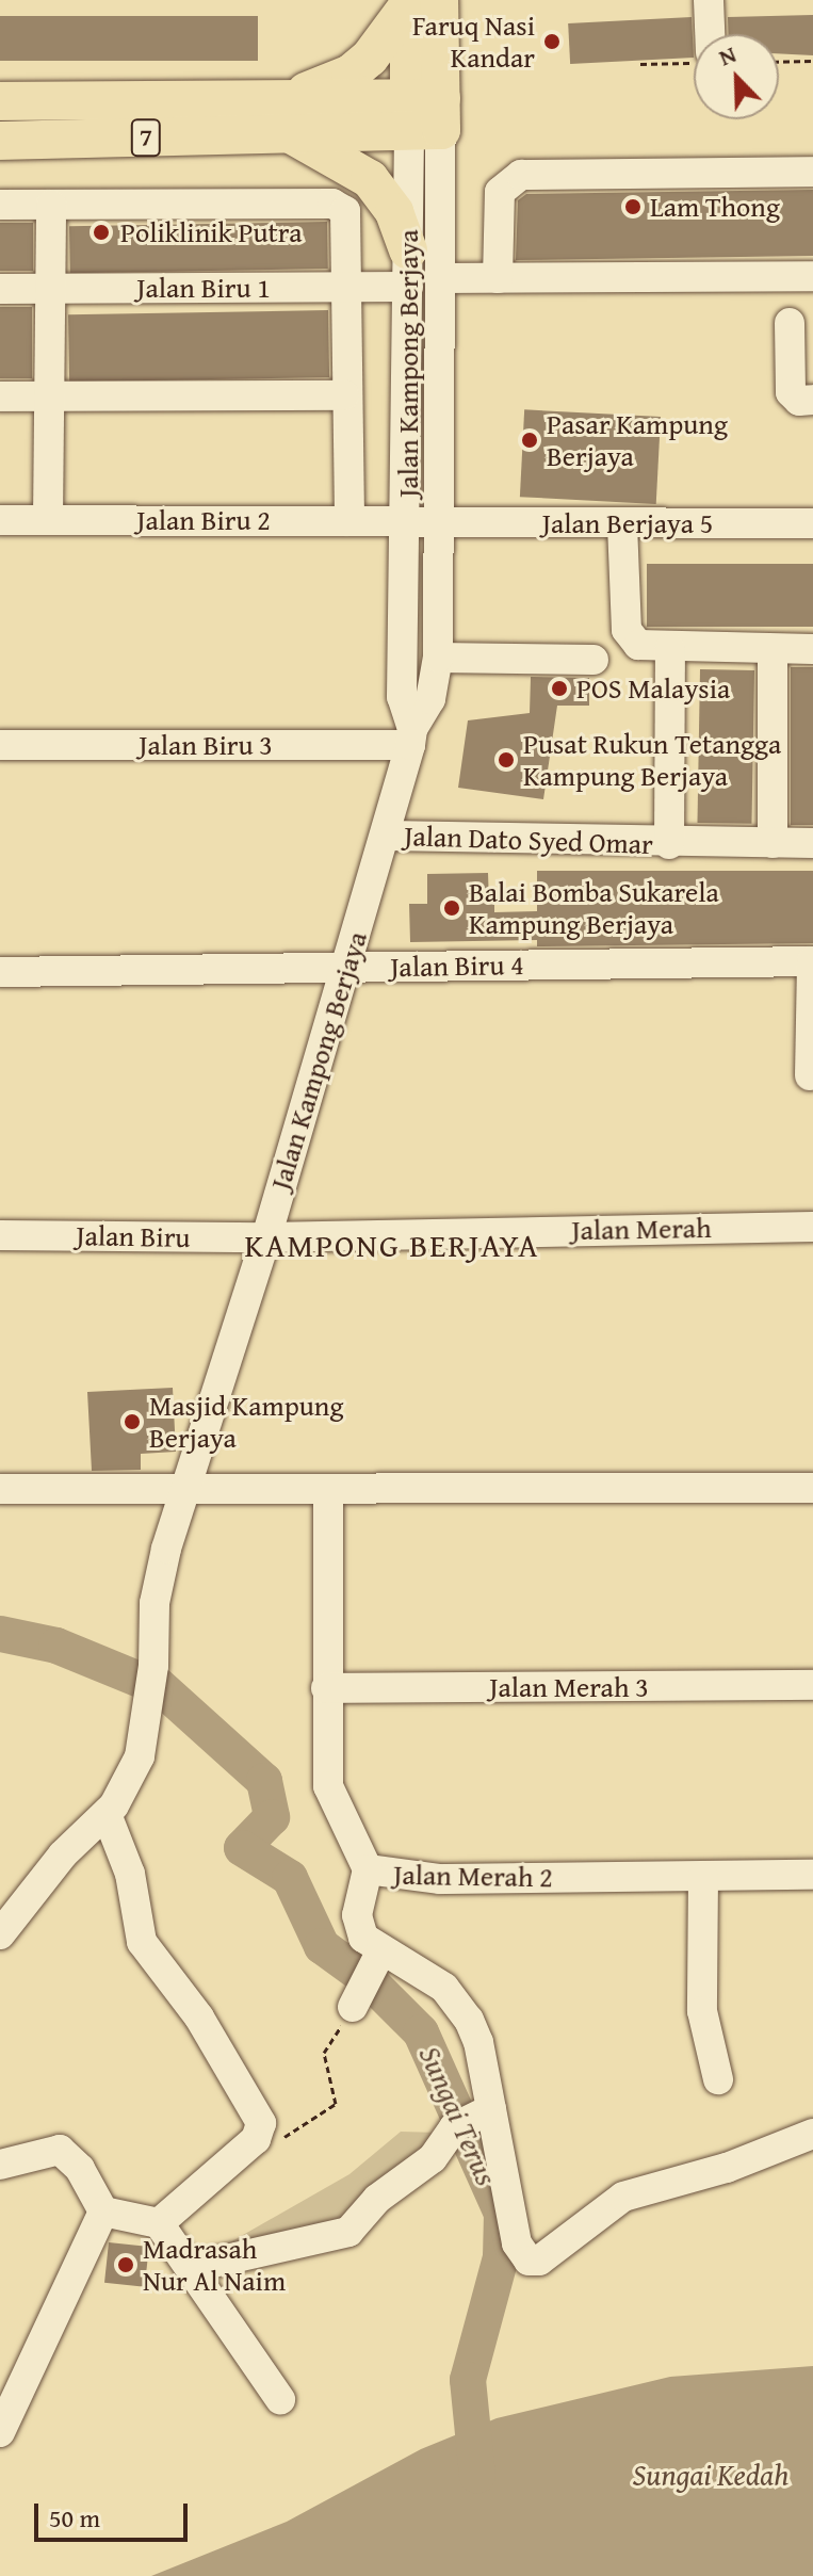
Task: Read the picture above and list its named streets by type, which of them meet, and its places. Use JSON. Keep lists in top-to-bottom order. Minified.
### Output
{"streets":{"main road":["7"],"street":["Jalan Biru 1","Jalan Kampong Berjaya","Jalan Biru 2","Jalan Berjaya 5","Jalan Biru 3","Jalan Dato Syed Omar","Jalan Biru 4","Jalan Merah","Jalan Biru","Jalan Merah 3","Jalan Merah 2"]},"crossings":[["7","Jalan Kampong Berjaya"],["Jalan Biru 1","Jalan Kampong Berjaya"],["Jalan Kampong Berjaya","Jalan Biru 2"],["Jalan Kampong Berjaya","Jalan Berjaya 5"],["Jalan Kampong Berjaya","Jalan Biru 3"],["Jalan Kampong Berjaya","Jalan Dato Syed Omar"],["Jalan Kampong Berjaya","Jalan Biru 4"],["Jalan Kampong Berjaya","Jalan Merah"],["Jalan Kampong Berjaya","Jalan Biru"],["Jalan Biru 2","Jalan Berjaya 5"],["Jalan Merah","Jalan Biru"],["Jalan Merah 3","Jalan Merah 2"]],"districts":["KAMPONG BERJAYA"],"water":["Sungai Terus","Sungai Kedah"],"places":["Faruq Nasi Kandar","Lam Thong","Poliklinik Putra","Pasar Kampung Berjaya","POS Malaysia","Pusat Rukun Tetangga Kampung Berjaya","Balai Bomba Sukarela Kampung Berjaya","Masjid Kampung Berjaya","Madrasah Nur Al Naim"],"scale_bar":"50 m","north":"top left"}
